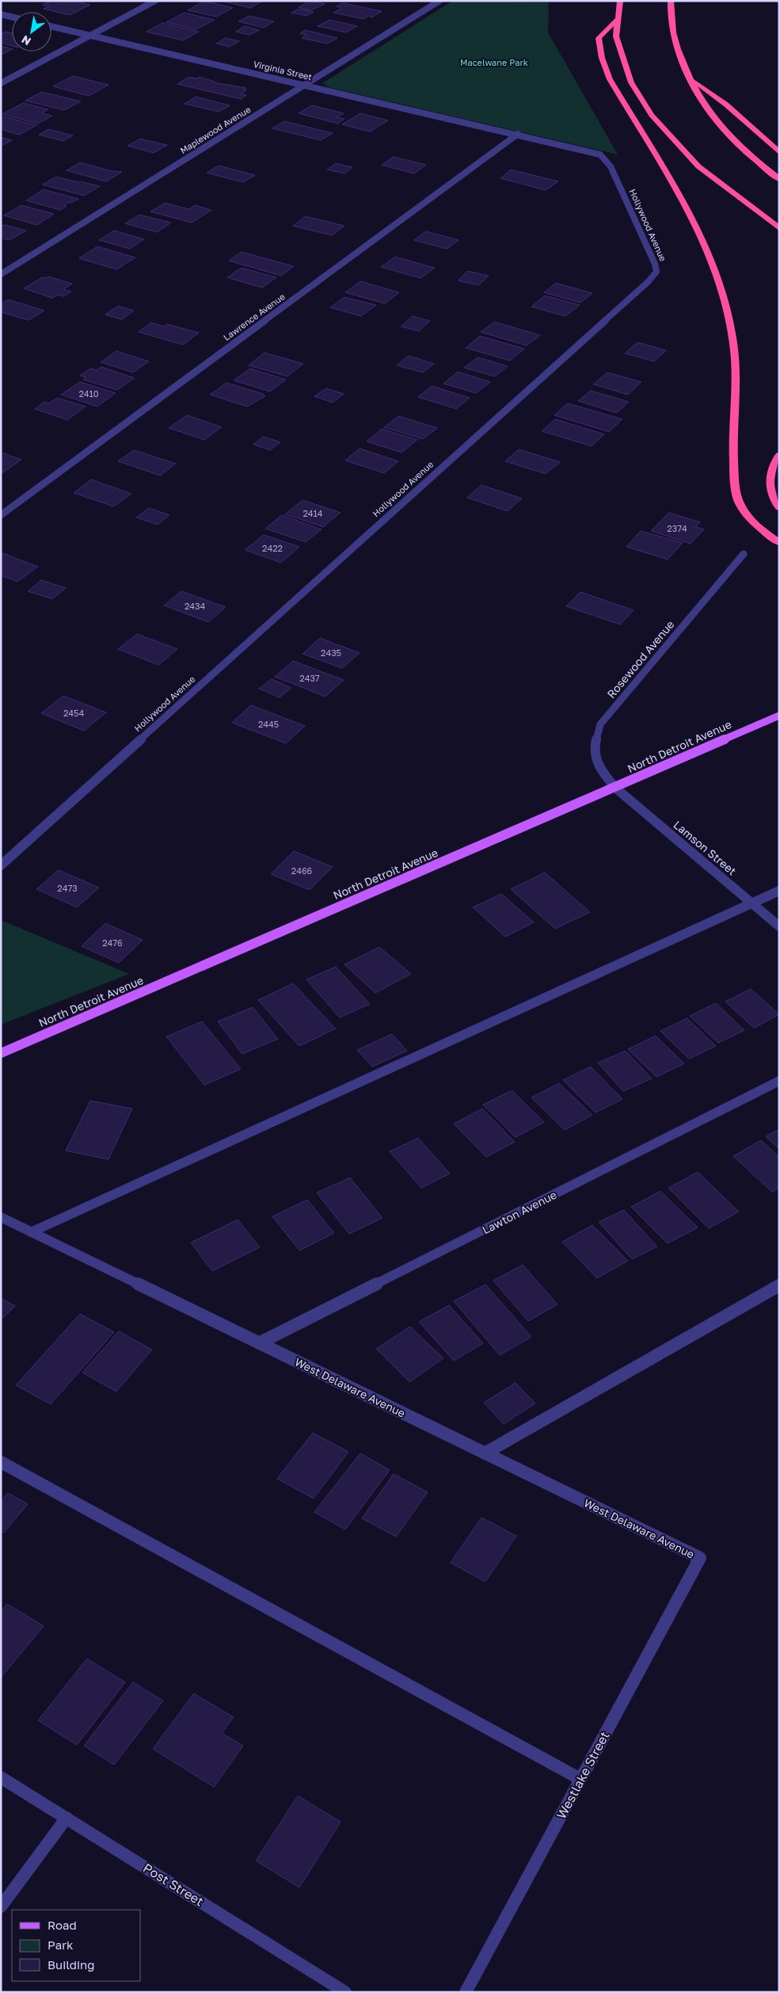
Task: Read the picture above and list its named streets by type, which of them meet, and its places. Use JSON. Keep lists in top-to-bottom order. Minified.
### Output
{"streets":{"main road":["North Detroit Avenue"],"street":["Virginia Street","Maplewood Avenue","Hollywood Avenue","Lawrence Avenue","Rosewood Avenue","Lamson Street","Lawton Avenue","West Delaware Avenue","Westlake Street","Post Street"]},"crossings":[["Virginia Street","Maplewood Avenue"],["Virginia Street","Hollywood Avenue"],["Virginia Street","Lawrence Avenue"],["Hollywood Avenue","Lawrence Avenue"],["Rosewood Avenue","North Detroit Avenue"],["Rosewood Avenue","Lamson Street"],["North Detroit Avenue","Lamson Street"],["Lawton Avenue","West Delaware Avenue"],["West Delaware Avenue","Westlake Street"]],"parks":["Macelwane Park"],"house_numbers":["2410","2414","2374","2422","2434","2435","2437","2454","2445","2466","2473","2476"],"legend":["Road","Park","Building"],"north":"bottom left"}
